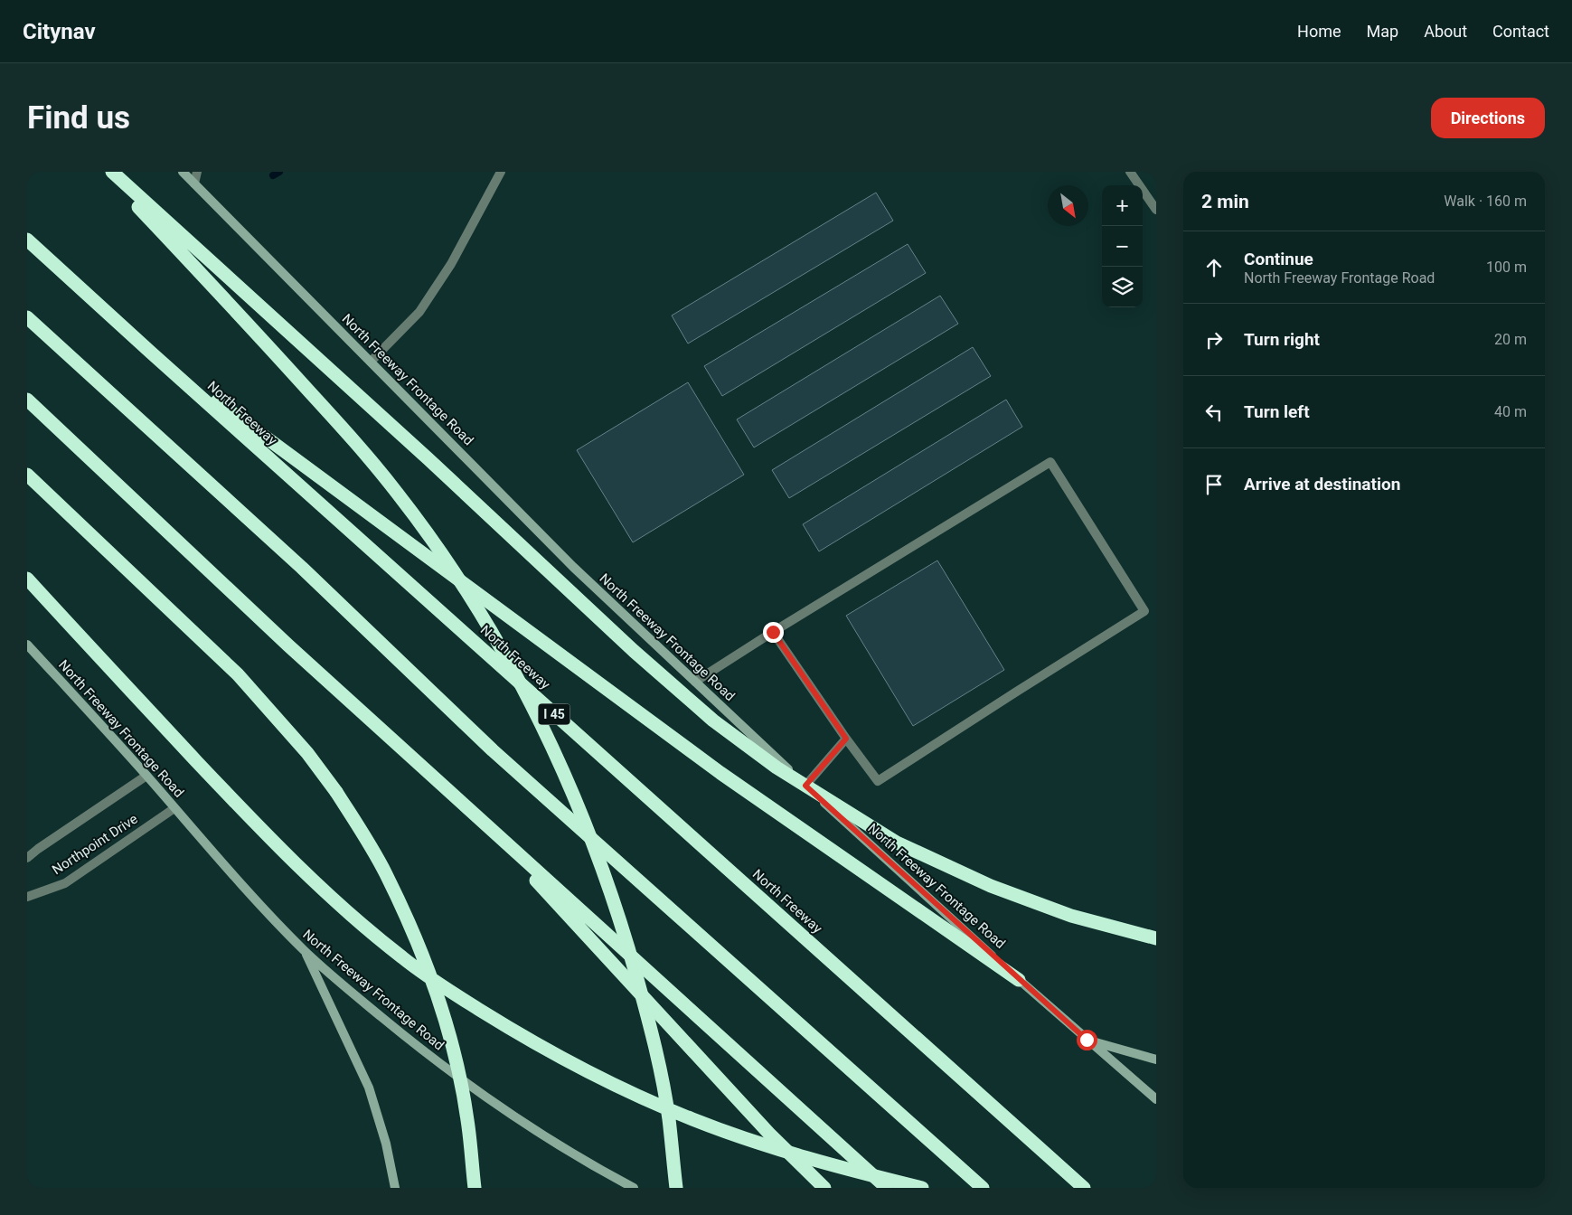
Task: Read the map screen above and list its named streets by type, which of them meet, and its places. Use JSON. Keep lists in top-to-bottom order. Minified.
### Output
{"streets":{"highway":["North Freeway","I 45"],"main road":["North Freeway Frontage Road"],"street":["Northpoint Drive"]},"crossings":[["North Freeway Frontage Road","Northpoint Drive"]],"north":"bottom right","page":{"header":"Citynav","nav":["Home","Map","About","Contact"],"buttons":"Directions","title":"Find us","heading":["2 min","Walk · 160 m"],"map_buttons":["+","−"],"list":[["Continue","North Freeway Frontage Road","100 m"],["Turn right","20 m"],["Turn left","40 m"],"Arrive at destination"]}}
